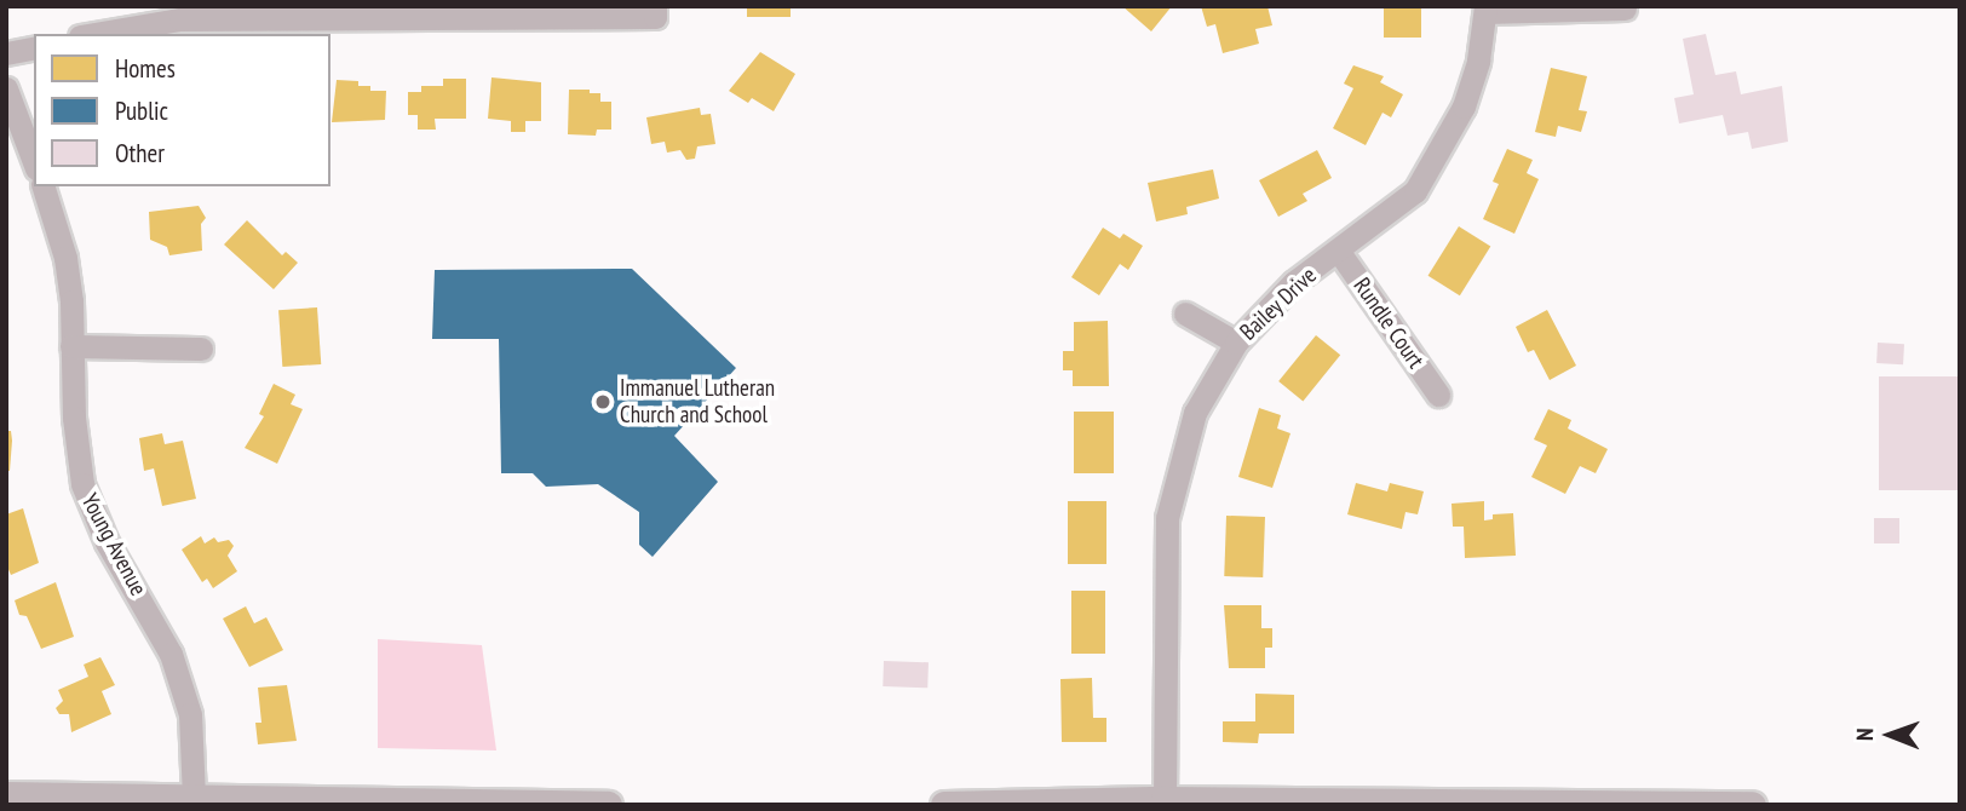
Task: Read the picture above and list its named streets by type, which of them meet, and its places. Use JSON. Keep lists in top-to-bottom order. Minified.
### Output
{"streets":{"street":["Bailey Drive","Rundle Court","Young Avenue"]},"crossings":[["Bailey Drive","Rundle Court"]],"places":["Immanuel Lutheran Church and School"],"legend":["Homes","Public","Other"],"north":"left"}
